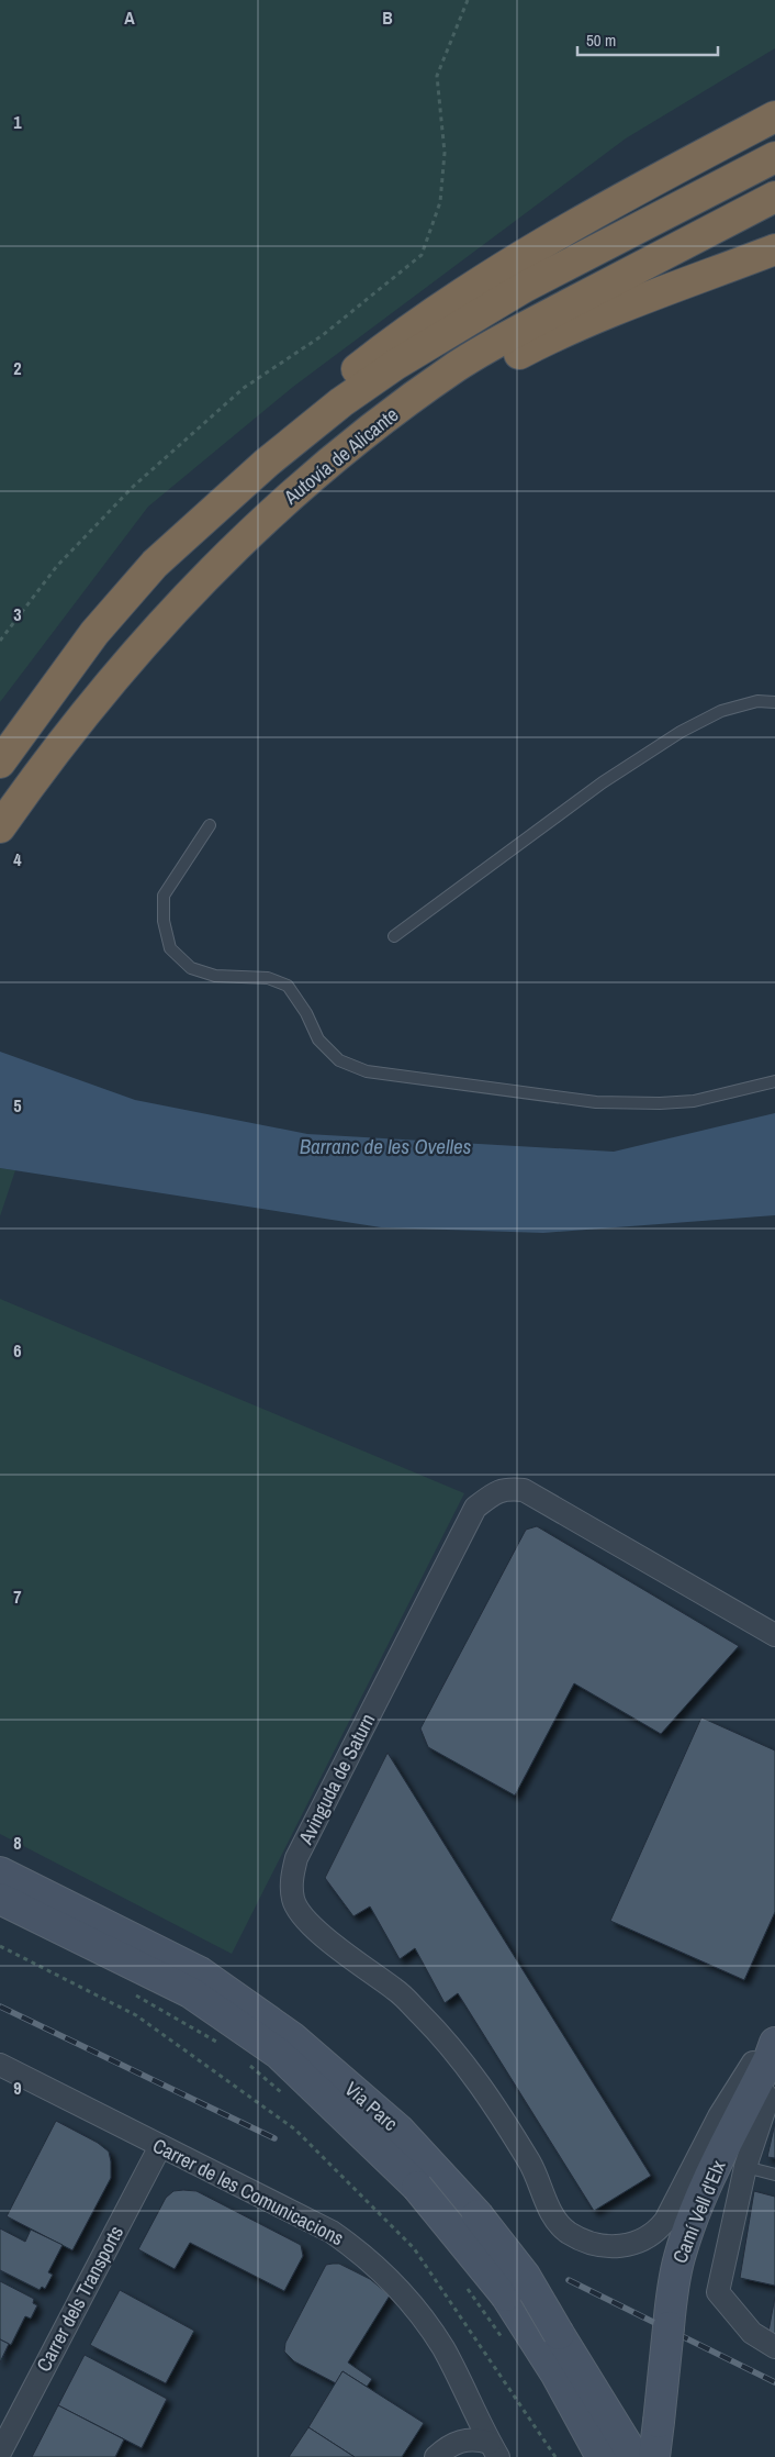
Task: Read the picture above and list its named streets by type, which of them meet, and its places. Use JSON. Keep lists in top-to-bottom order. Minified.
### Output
{"streets":{"highway":["Autovía de Alicante"],"main road":["Via Parc","Camí Vell d'Elx"],"street":["Avinguda de Saturn","Carrer de les Comunicacions","Carrer dels Transports"]},"crossings":[["Avinguda de Saturn","Camí Vell d'Elx"],["Carrer de les Comunicacions","Carrer dels Transports"]],"water":["Barranc de les Ovelles"],"scale_bar":"50 m","grid":{"columns":["A","B"],"rows":["1","2","3","4","5","6","7","8","9"]}}
